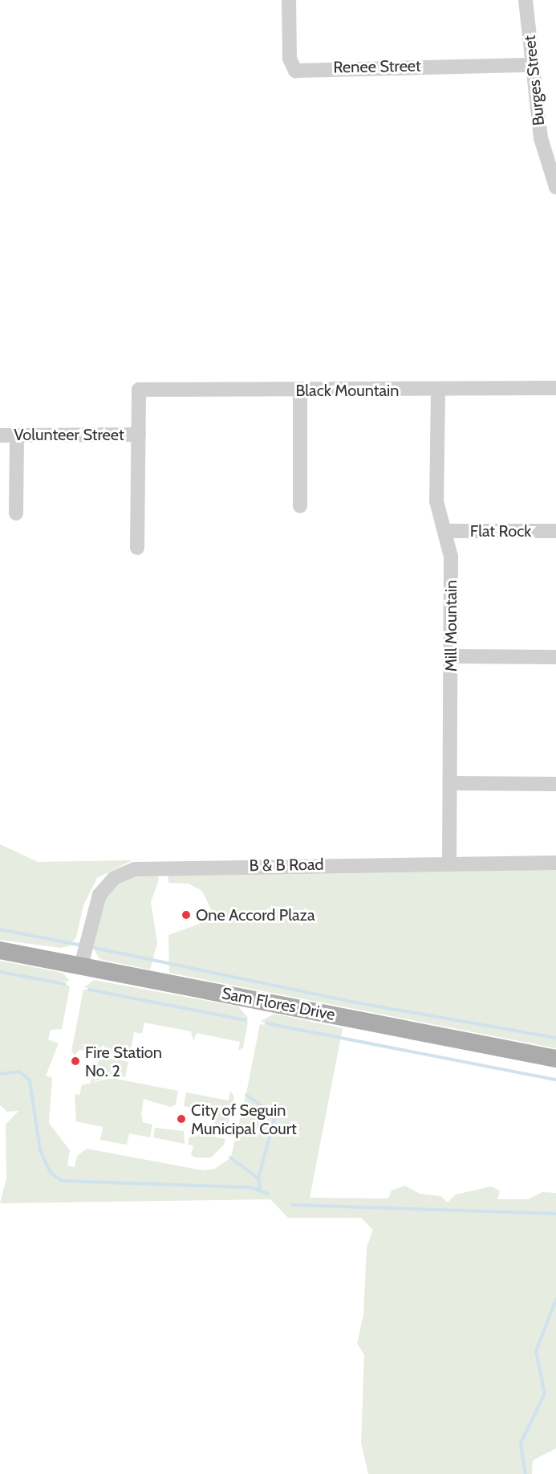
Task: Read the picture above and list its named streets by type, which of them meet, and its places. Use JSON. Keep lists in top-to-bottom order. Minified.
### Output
{"streets":{"main road":["Sam Flores Drive"],"street":["Renee Street","Burges Street","Black Mountain","Volunteer Street","Flat Rock","Mill Mountain","B & B Road"]},"crossings":[["Renee Street","Burges Street"],["Black Mountain","Volunteer Street"],["Black Mountain","Mill Mountain"],["Flat Rock","Mill Mountain"],["Mill Mountain","B & B Road"],["B & B Road","Sam Flores Drive"]],"places":["One Accord Plaza","Fire Station No. 2","City of Seguin Municipal Court"]}
